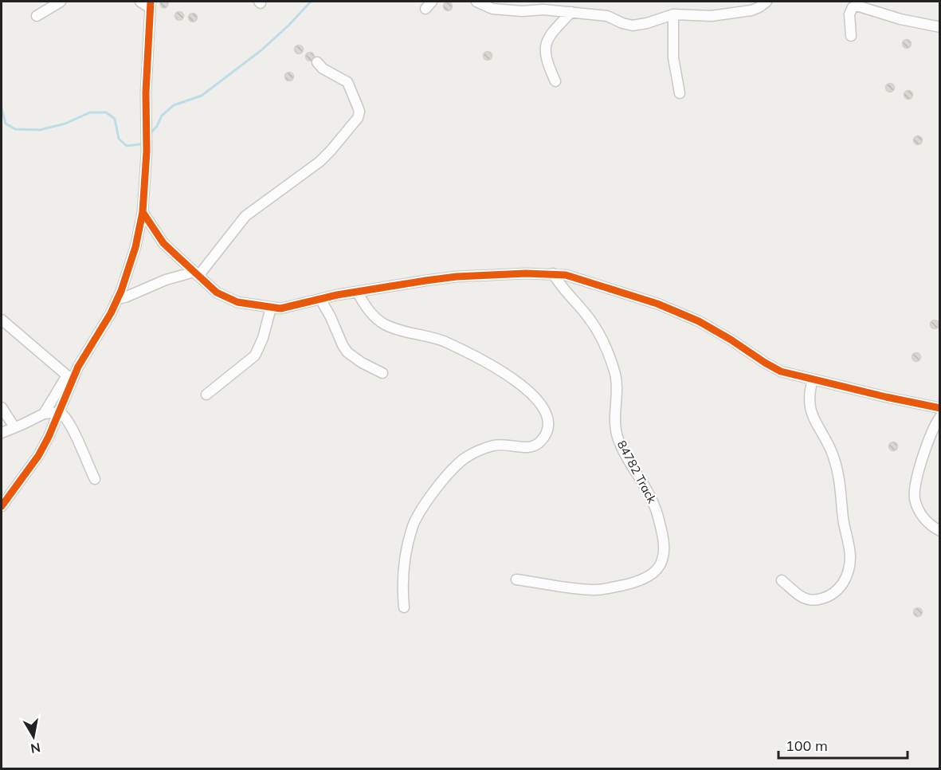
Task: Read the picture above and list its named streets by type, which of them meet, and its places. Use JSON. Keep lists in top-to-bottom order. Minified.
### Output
{"streets":{"street":["84782 Track"]},"scale_bar":"100 m","north":"bottom"}
